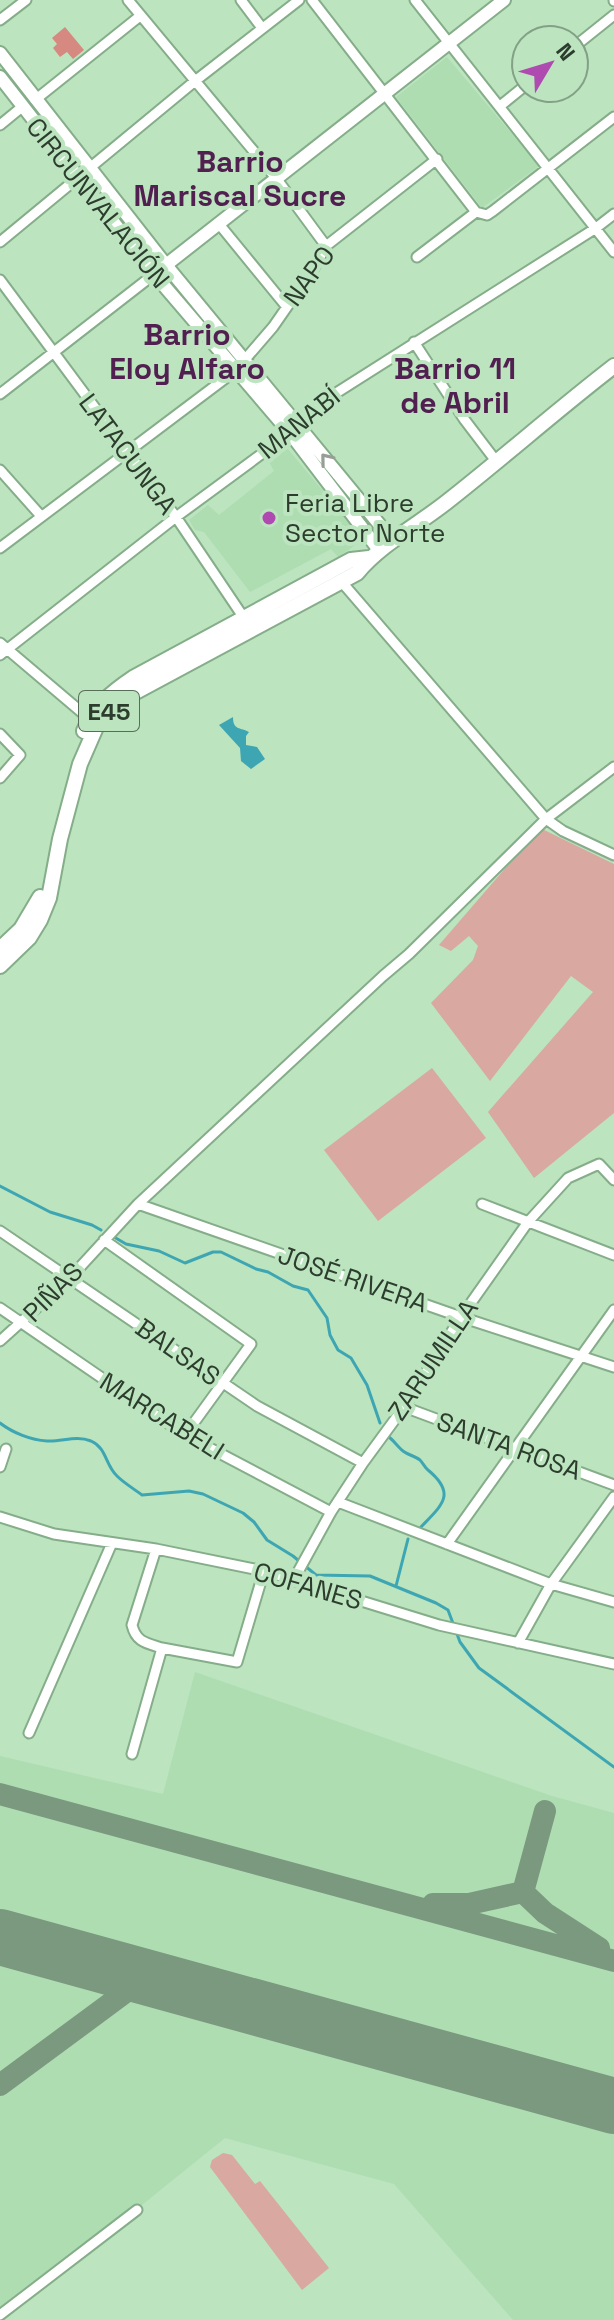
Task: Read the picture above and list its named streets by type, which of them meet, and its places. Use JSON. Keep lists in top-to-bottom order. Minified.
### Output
{"streets":{"main road":["CIRCUNVALACIÓN","E45"],"street":["NAPO","MANABÍ","LATACUNGA","JOSÉ RIVERA","PIÑAS","BALSAS","ZARUMILLA","MARCABELI","SANTA ROSA","COFANES"]},"crossings":[["CIRCUNVALACIÓN","NAPO"],["CIRCUNVALACIÓN","MANABÍ"],["CIRCUNVALACIÓN","E45"],["NAPO","LATACUNGA"],["MANABÍ","LATACUNGA"],["LATACUNGA","E45"],["JOSÉ RIVERA","PIÑAS"],["JOSÉ RIVERA","ZARUMILLA"],["PIÑAS","BALSAS"],["PIÑAS","MARCABELI"],["BALSAS","ZARUMILLA"],["ZARUMILLA","MARCABELI"],["ZARUMILLA","SANTA ROSA"],["ZARUMILLA","COFANES"]],"districts":["Barrio Mariscal Sucre","Barrio Eloy Alfaro","Barrio 11 de Abril"],"places":["Feria Libre Sector Norte"],"north":"top right"}
